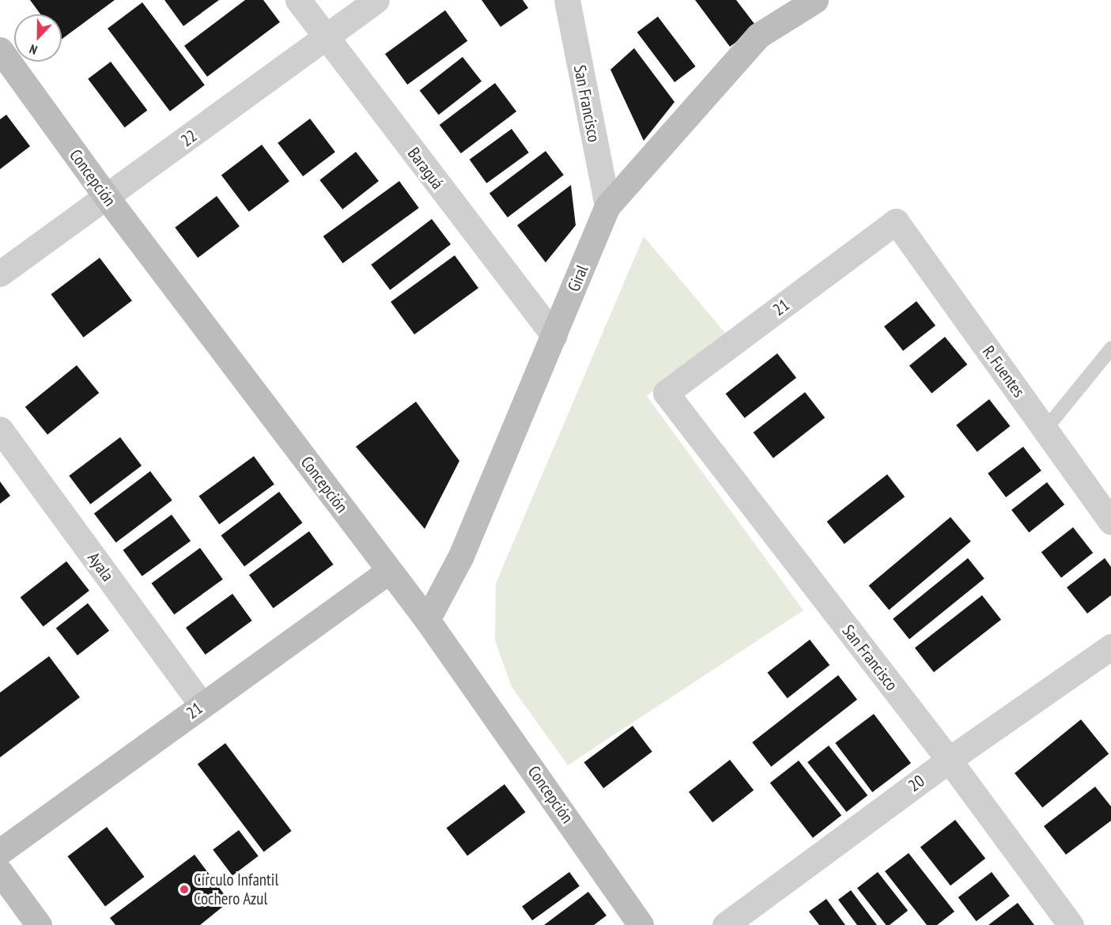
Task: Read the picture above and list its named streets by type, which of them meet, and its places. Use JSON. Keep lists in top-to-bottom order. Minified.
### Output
{"streets":{"street":["San Francisco","22","Baraguá","Concepción","Giral","21","R. Fuentes","Ayala","20"]},"crossings":[["San Francisco","Giral"],["San Francisco","21"],["San Francisco","20"],["22","Baraguá"],["22","Concepción"],["Baraguá","Giral"],["Concepción","Giral"],["Concepción","21"],["21","R. Fuentes"],["21","Ayala"]],"places":["Círculo Infantil Cochero Azul"],"north":"bottom"}
